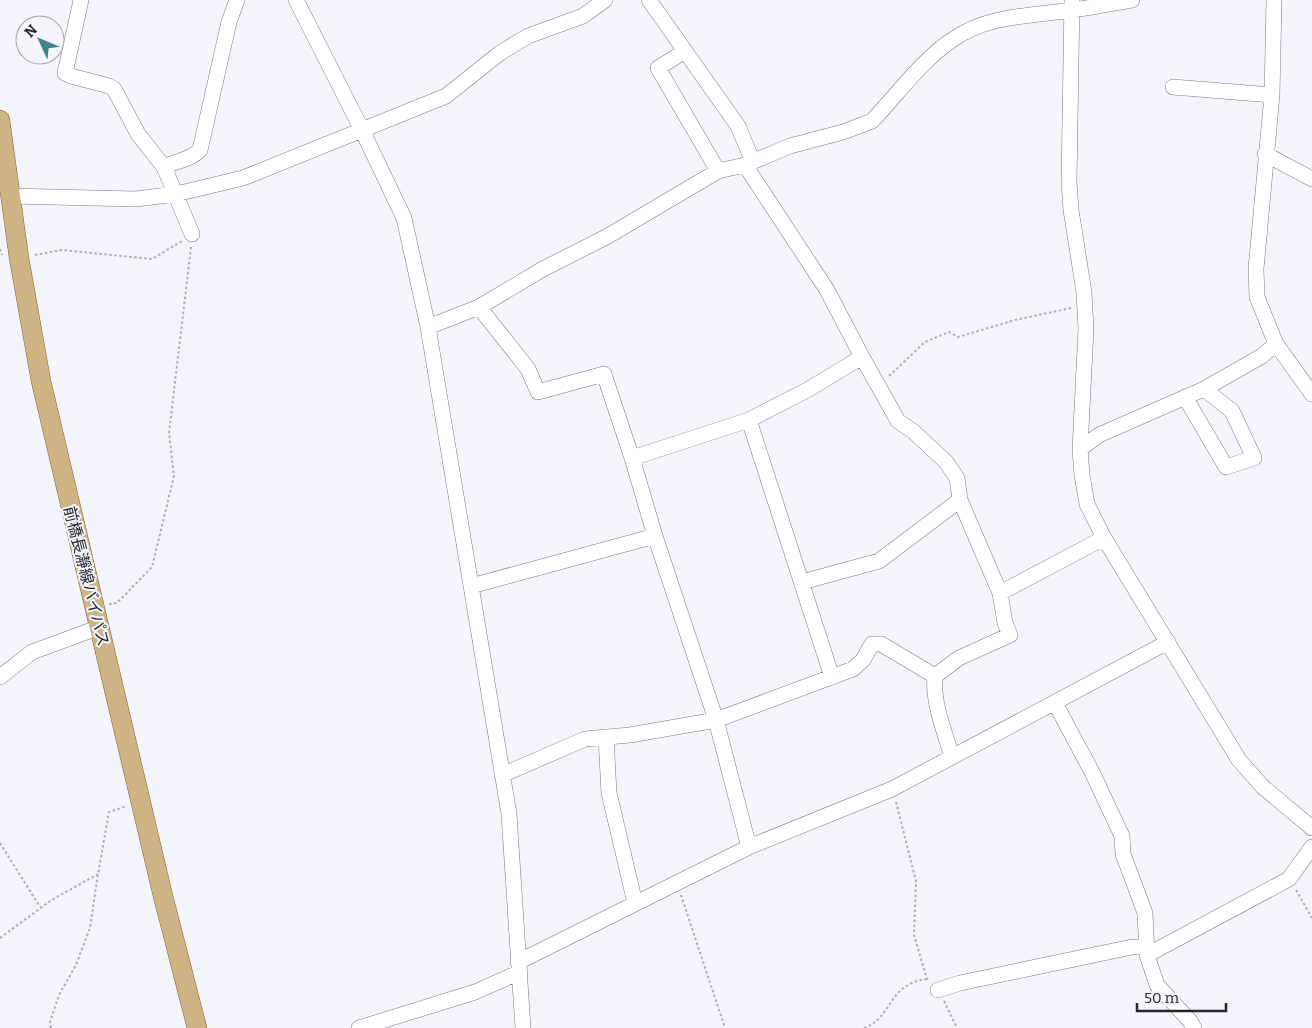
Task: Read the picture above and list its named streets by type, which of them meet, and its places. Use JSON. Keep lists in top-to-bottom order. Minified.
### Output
{"streets":{"main road":["前橋長瀞線バイパス"]},"scale_bar":"50 m","north":"top left"}
